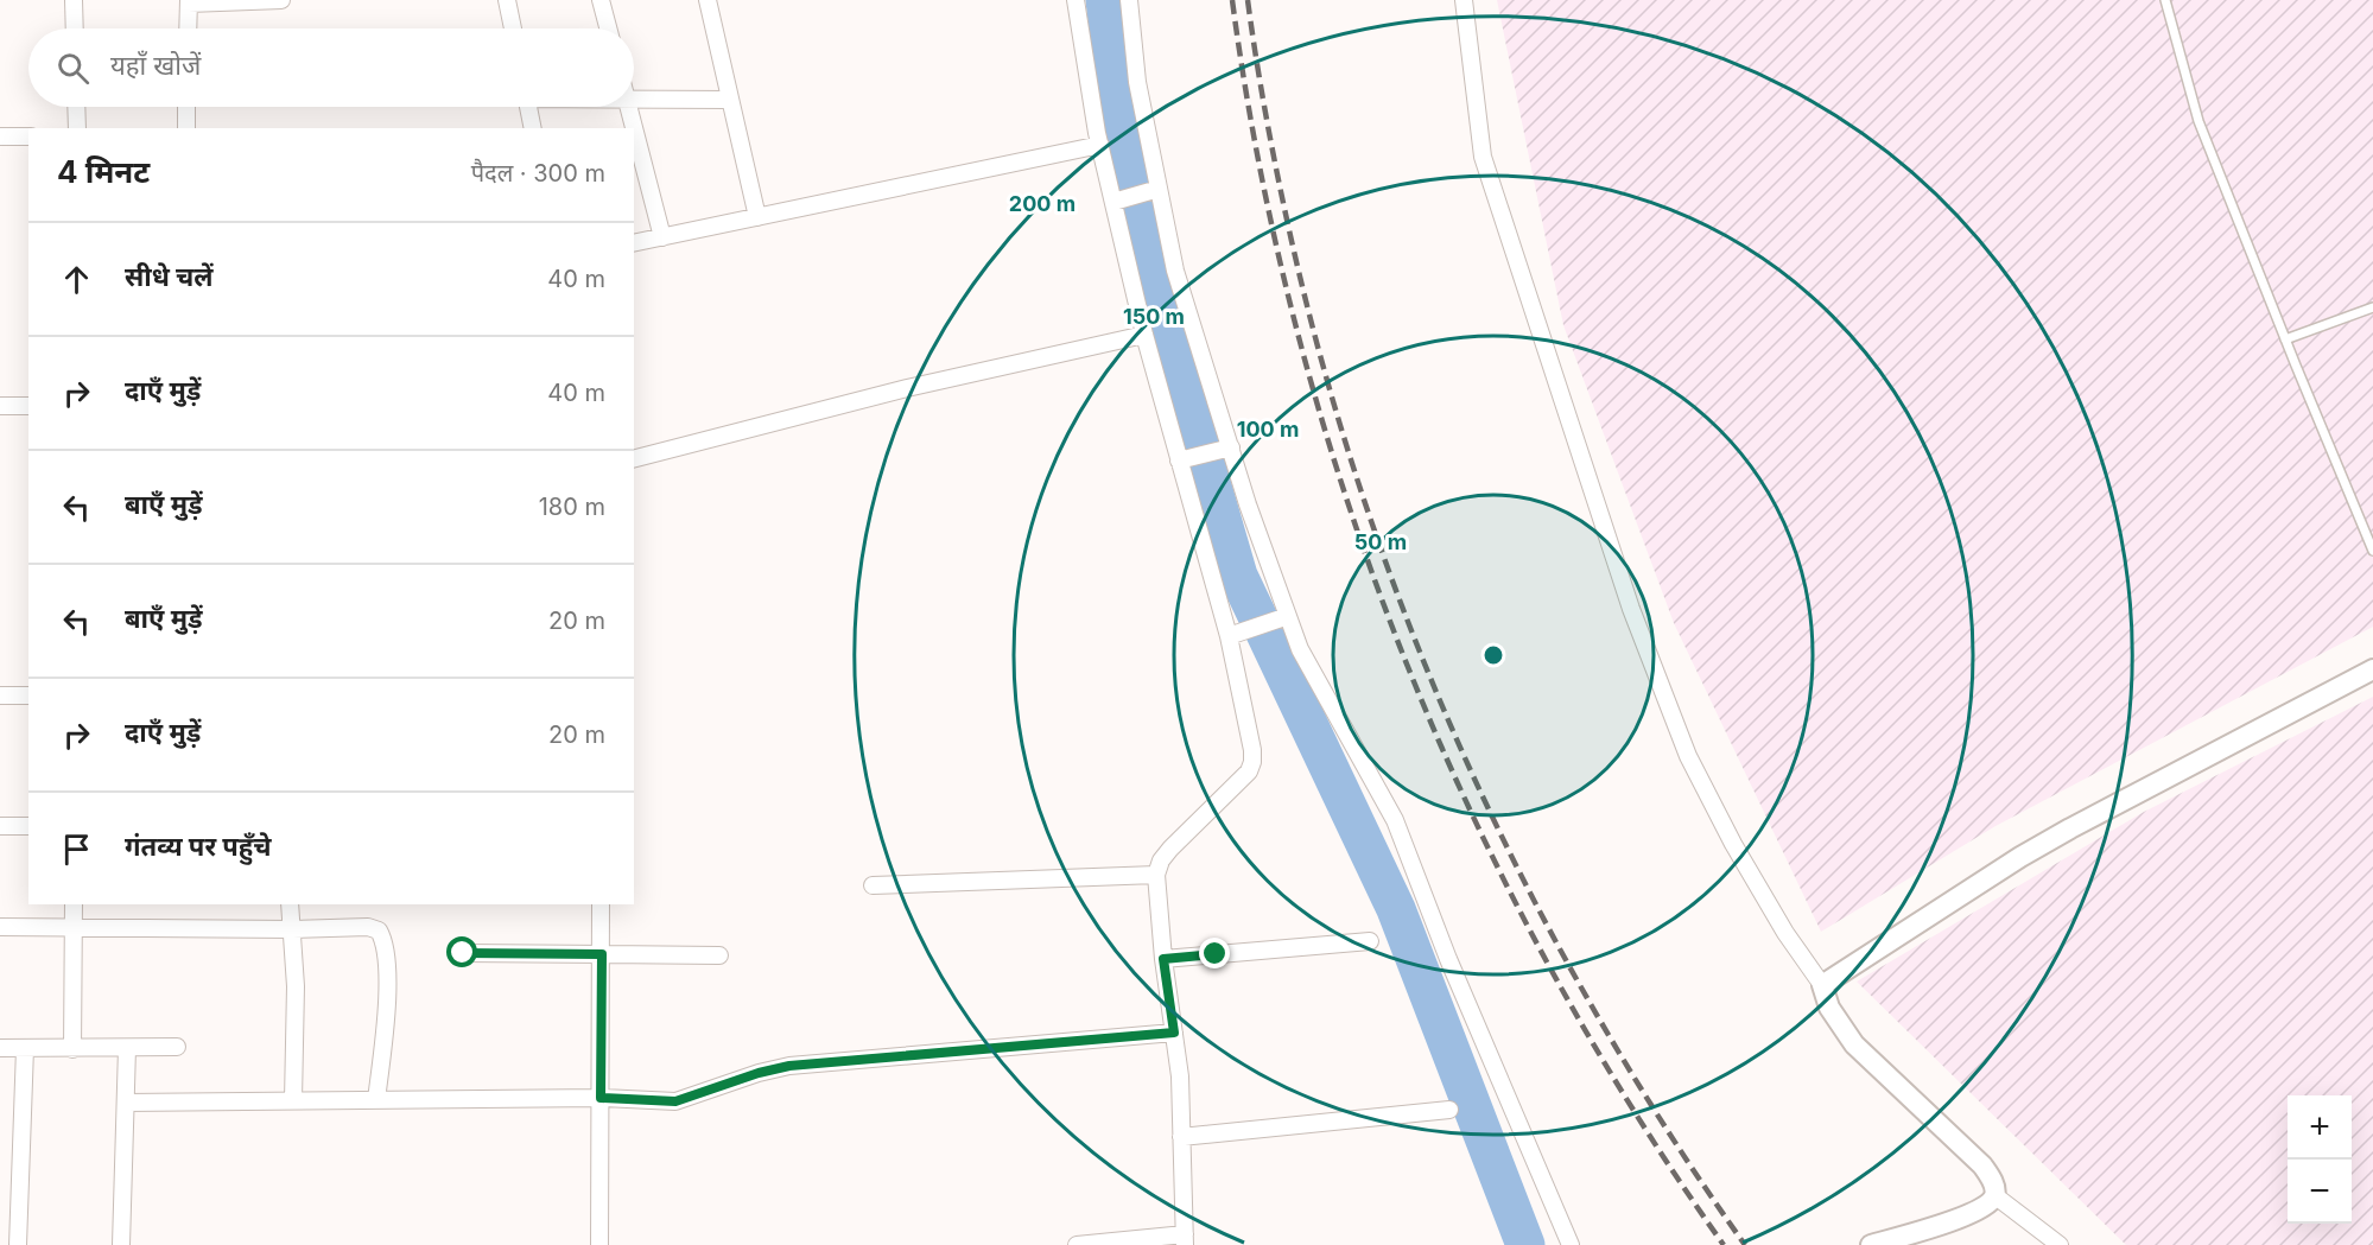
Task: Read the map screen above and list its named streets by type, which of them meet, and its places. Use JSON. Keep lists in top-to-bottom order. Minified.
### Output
{"page":{"search":"यहाँ खोजें","heading":["4 मिनट","पैदल · 300 m"],"list":[["सीधे चलें","40 m"],["दाएँ मुड़ें","40 m"],["बाएँ मुड़ें","180 m"],["बाएँ मुड़ें","20 m"],["दाएँ मुड़ें","20 m"],"गंतव्य पर पहुँचे"],"map_buttons":["+","−"]},"rings":["200 m","150 m","100 m","50 m"]}
